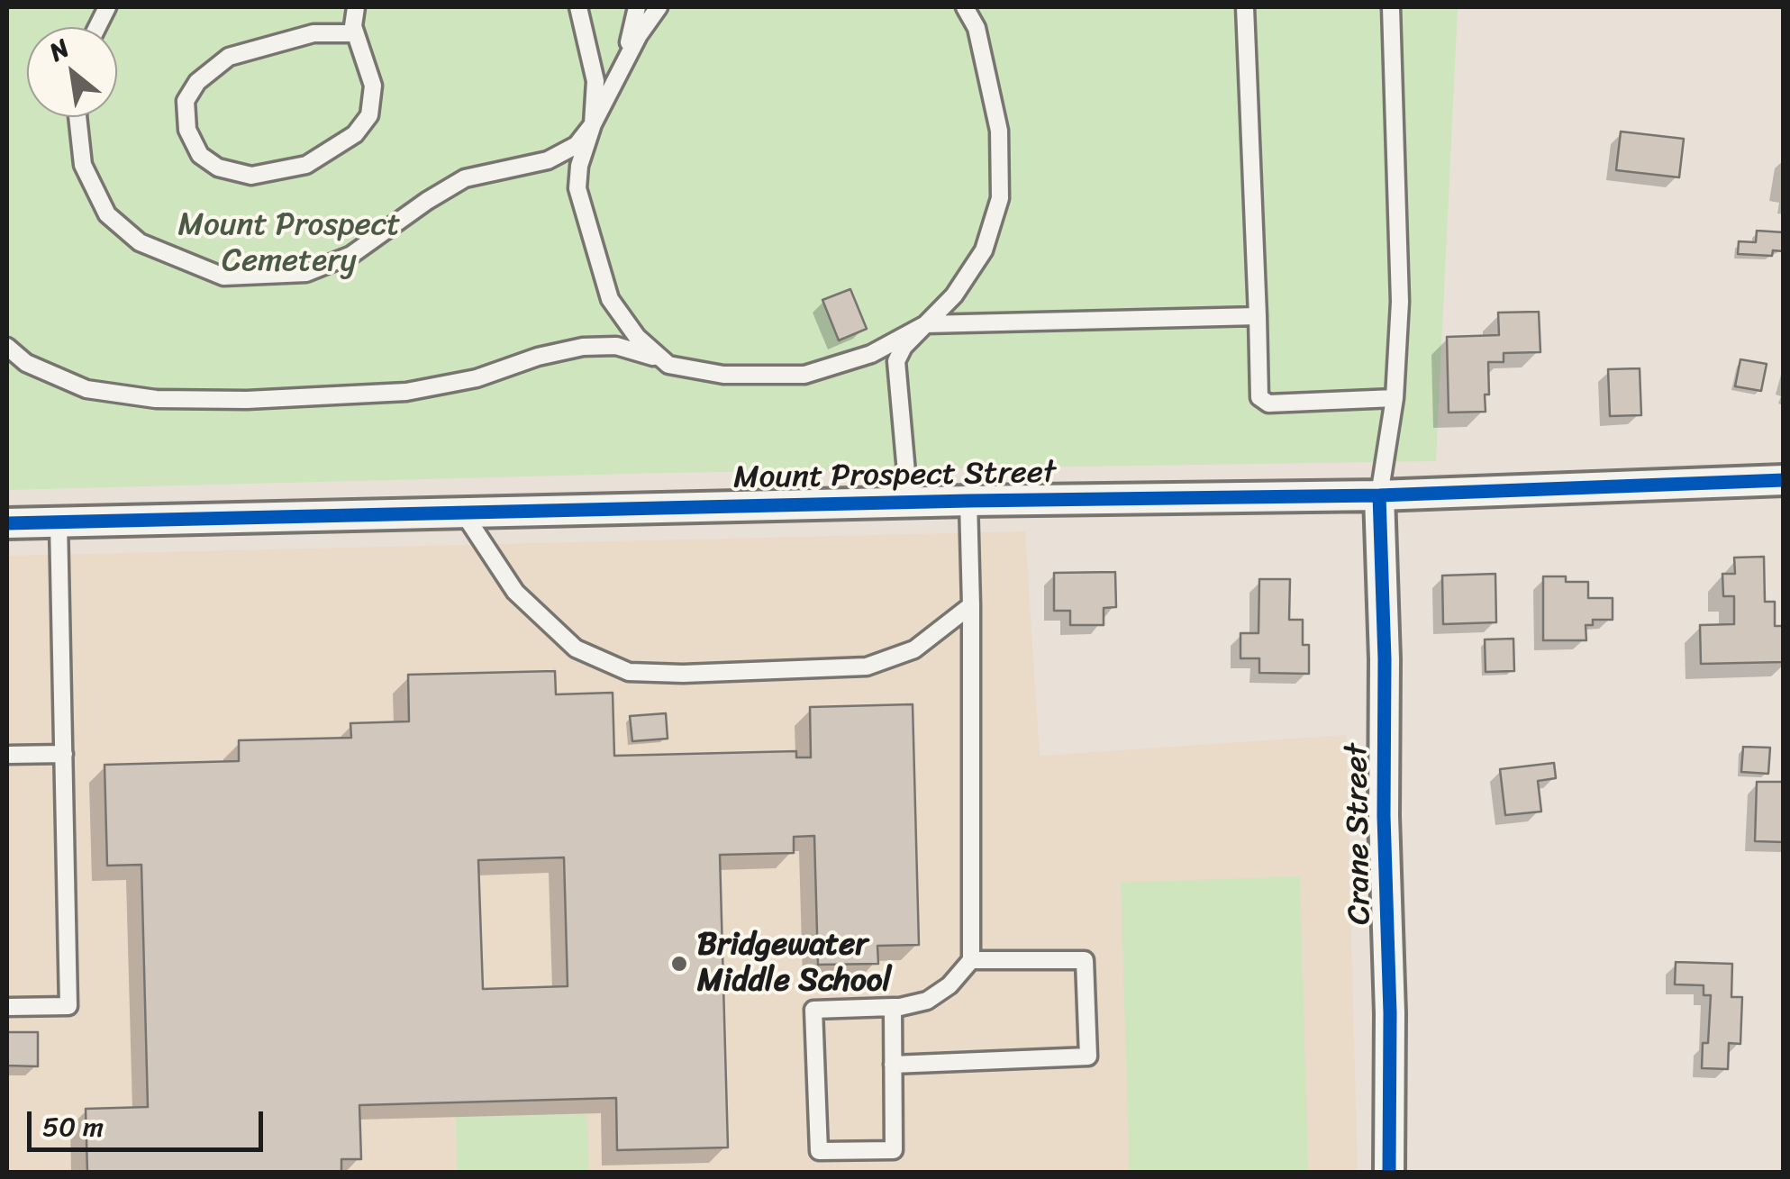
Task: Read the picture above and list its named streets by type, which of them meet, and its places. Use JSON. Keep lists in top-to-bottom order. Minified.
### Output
{"streets":{"street":["Mount Prospect Street","Crane Street"]},"crossings":[["Mount Prospect Street","Crane Street"]],"parks":["Mount Prospect Cemetery"],"places":["Bridgewater Middle School"],"scale_bar":"50 m","north":"top left"}
